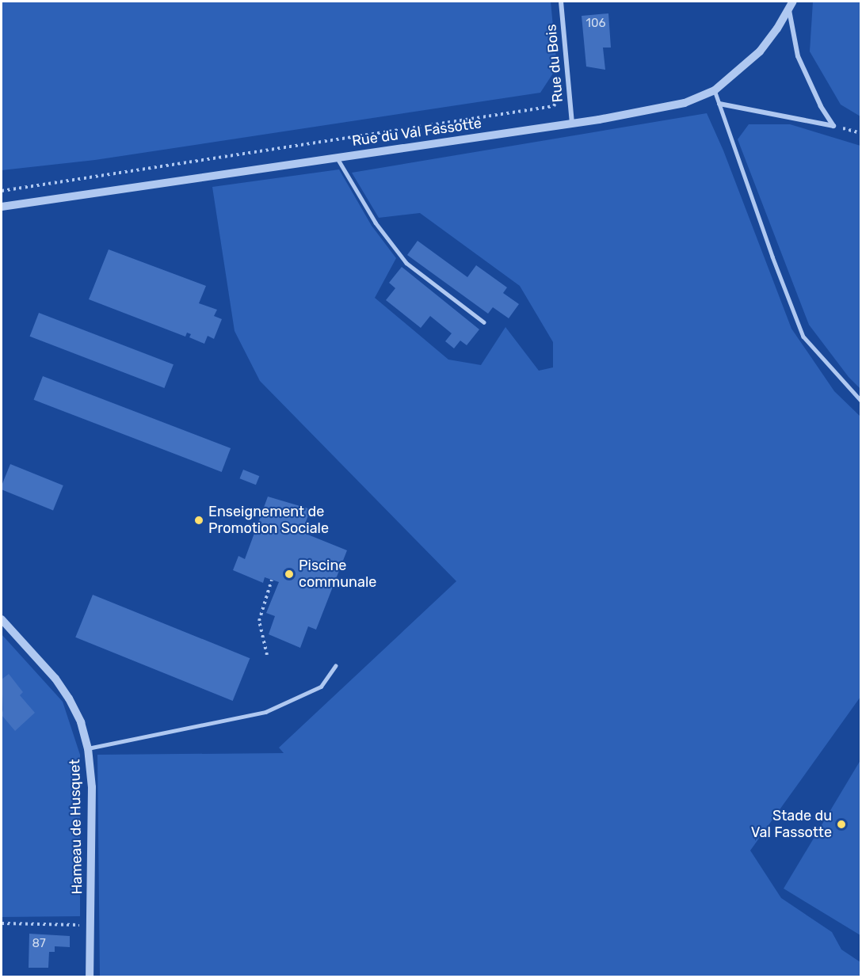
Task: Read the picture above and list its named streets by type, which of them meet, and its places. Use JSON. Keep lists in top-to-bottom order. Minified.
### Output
{"streets":{"street":["Rue du Bois","Rue du Val Fassotte","Hameau de Husquet"]},"crossings":[["Rue du Bois","Rue du Val Fassotte"]],"places":["Enseignement de Promotion Sociale","Piscine communale","Stade du Val Fassotte"],"house_numbers":["106","87"]}
